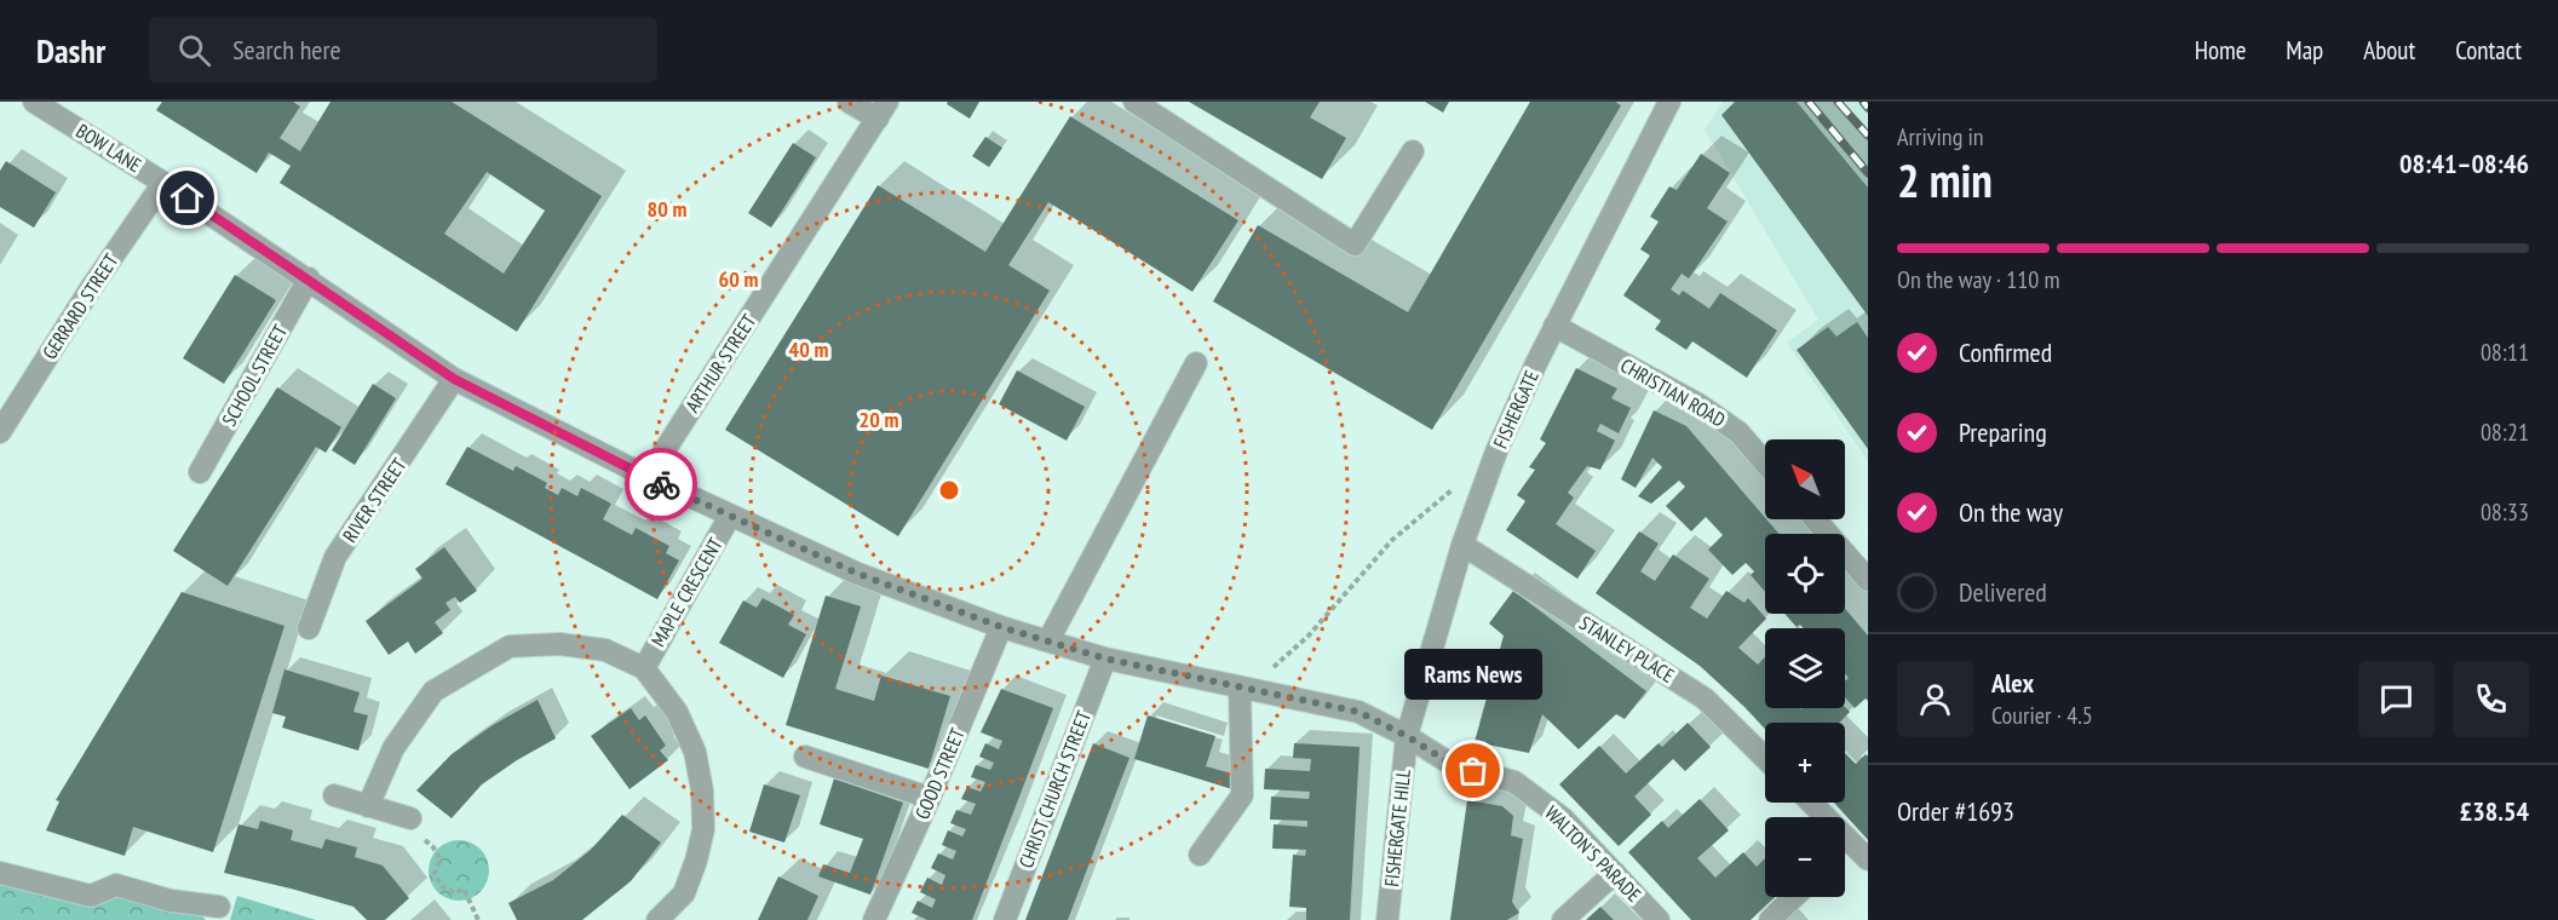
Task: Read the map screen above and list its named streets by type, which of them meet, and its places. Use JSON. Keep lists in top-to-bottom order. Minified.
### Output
{"streets":{"street":["BOW LANE","GERRARD STREET","ARTHUR STREET","SCHOOL STREET","CHRISTIAN ROAD","FISHERGATE","RIVER STREET","MAPLE CRESCENT","STANLEY PLACE","GOOD STREET","CHRIST CHURCH STREET","FISHERGATE HILL","WALTON'S PARADE"]},"crossings":[["BOW LANE","GERRARD STREET"],["BOW LANE","ARTHUR STREET"],["BOW LANE","SCHOOL STREET"],["BOW LANE","FISHERGATE"],["BOW LANE","RIVER STREET"],["BOW LANE","MAPLE CRESCENT"],["BOW LANE","GOOD STREET"],["BOW LANE","CHRIST CHURCH STREET"],["BOW LANE","FISHERGATE HILL"],["BOW LANE","WALTON'S PARADE"],["CHRISTIAN ROAD","FISHERGATE"],["FISHERGATE","STANLEY PLACE"],["FISHERGATE","FISHERGATE HILL"],["FISHERGATE","WALTON'S PARADE"],["FISHERGATE HILL","WALTON'S PARADE"]],"places":["Rams News"],"north":"top left","page":{"header":"Dashr","search":"Search here","nav":["Home","Map","About","Contact"],"heading":["2 min","Arriving in","08:41–08:46"],"panel":["Alex","Courier · 4.5","Order #1693","£38.54"],"bar":"On the way · 110 m","list":[["Confirmed","08:11"],["Preparing","08:21"],["On the way","08:33"],"Delivered"],"map_buttons":["+","−"],"bubble":"Rams News"},"rings":["80 m","60 m","40 m","20 m"]}
